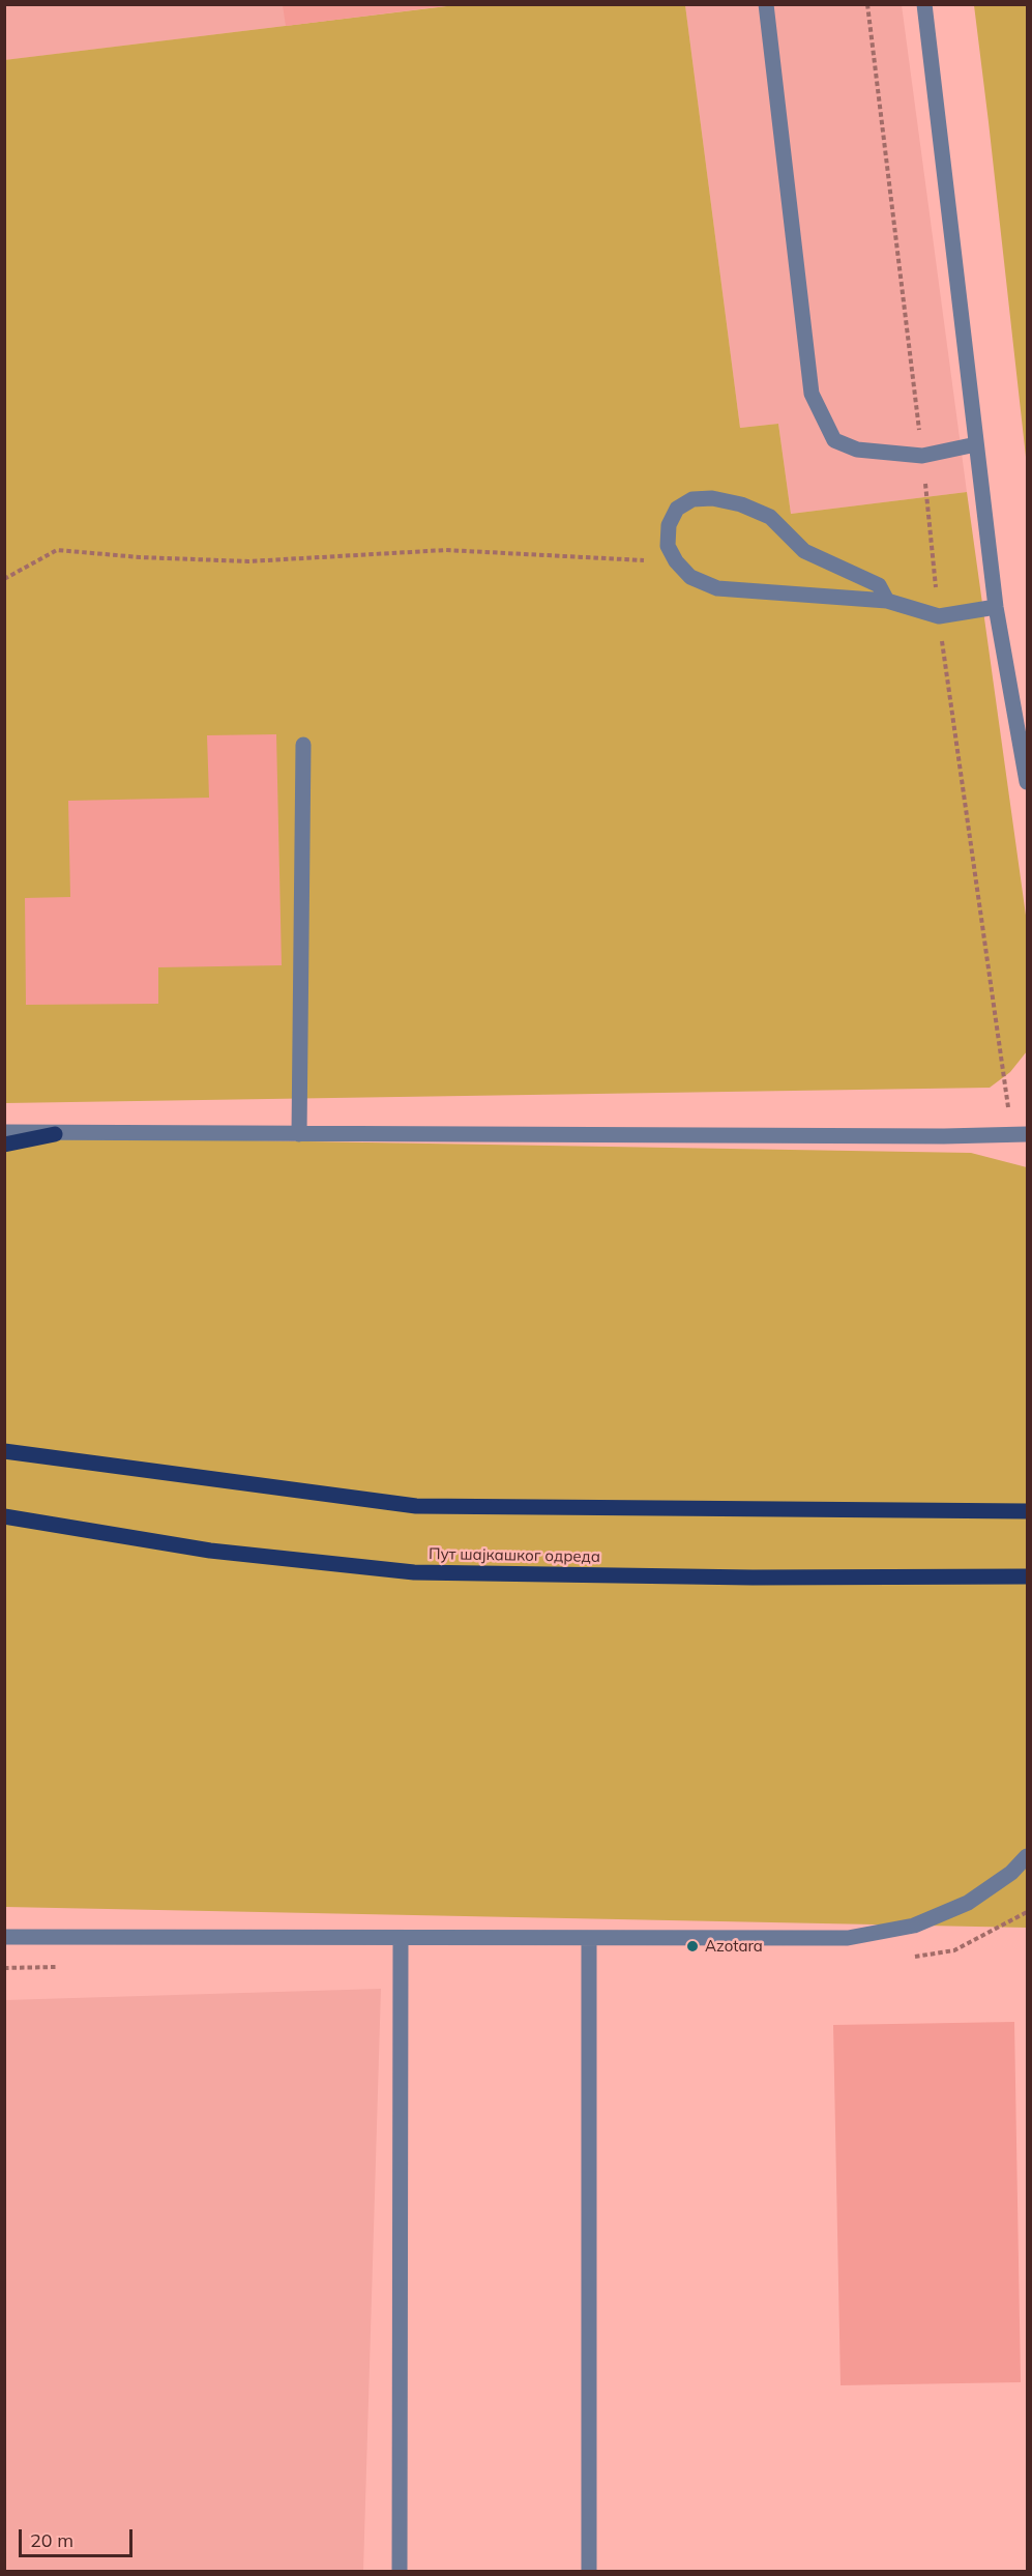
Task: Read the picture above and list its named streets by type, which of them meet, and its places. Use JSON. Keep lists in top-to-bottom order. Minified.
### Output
{"streets":{"main road":["Пут шајкашког одреда"]},"places":["Azotara"],"scale_bar":"20 m"}
